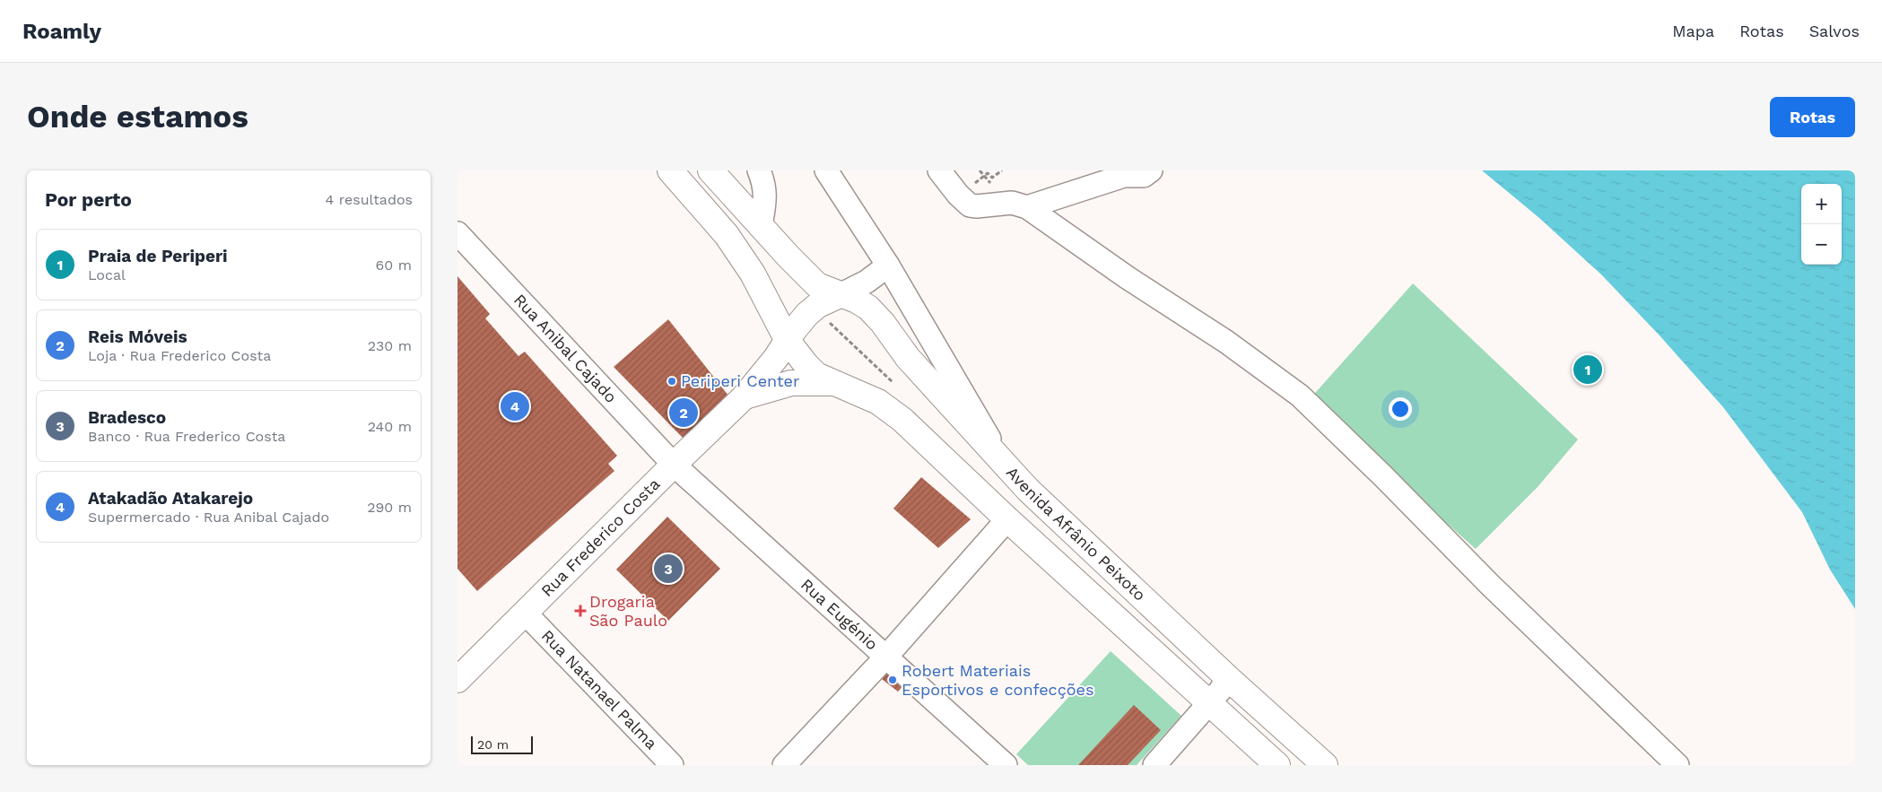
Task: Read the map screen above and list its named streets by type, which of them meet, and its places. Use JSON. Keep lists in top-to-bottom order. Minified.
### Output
{"streets":{"main road":["Avenida Afrânio Peixoto","Rua Frederico Costa"],"street":["Rua Anibal Cajado","Rua Eugénio","Rua Natanael Palma"]},"crossings":[["Rua Anibal Cajado","Rua Frederico Costa"],["Rua Anibal Cajado","Rua Eugénio"],["Avenida Afrânio Peixoto","Rua Frederico Costa"],["Rua Frederico Costa","Rua Eugénio"],["Rua Frederico Costa","Rua Natanael Palma"]],"places":{"other":["Periperi Center","Robert Materiais Esportivos e confecções"],"health":["Drogaria São Paulo"]},"scale_bar":"20 m","page":{"header":"Roamly","nav":["Mapa","Rotas","Salvos"],"buttons":"Rotas","title":"Onde estamos","heading":["Por perto","4 resultados"],"map_buttons":["+","−"],"list":[{"mark":"1","name":"Praia de Periperi","note":"Local","value":"60 m"},{"mark":"2","name":"Reis Móveis","note":"Loja · Rua Frederico Costa","value":"230 m"},{"mark":"3","name":"Bradesco","note":"Banco · Rua Frederico Costa","value":"240 m"},{"mark":"4","name":"Atakadão Atakarejo","note":"Supermercado · Rua Anibal Cajado","value":"290 m"}],"pins":["1","4","2","3"],"scale":"20 m"}}
